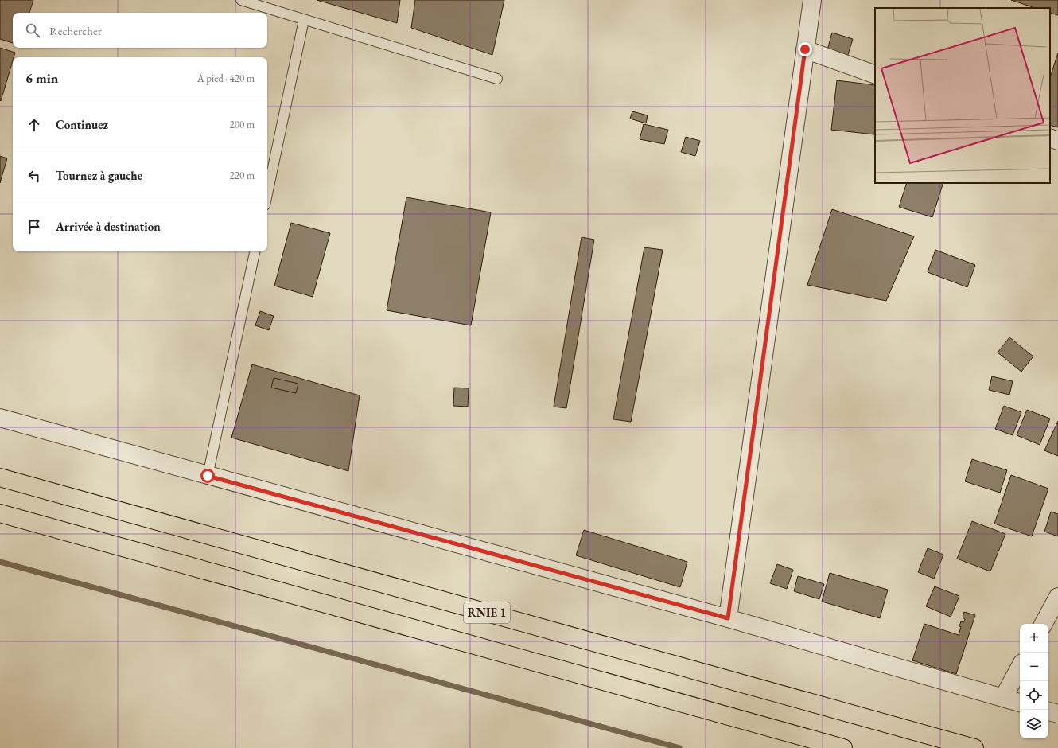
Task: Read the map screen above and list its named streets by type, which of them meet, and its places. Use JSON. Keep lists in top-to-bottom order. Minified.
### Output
{"streets":{"highway":["RNIE 1"]},"page":{"search":"Rechercher","heading":["6 min","À pied · 420 m"],"list":[["Continuez","200 m"],["Tournez à gauche","220 m"],"Arrivée à destination"],"map_buttons":["+","−"]}}
